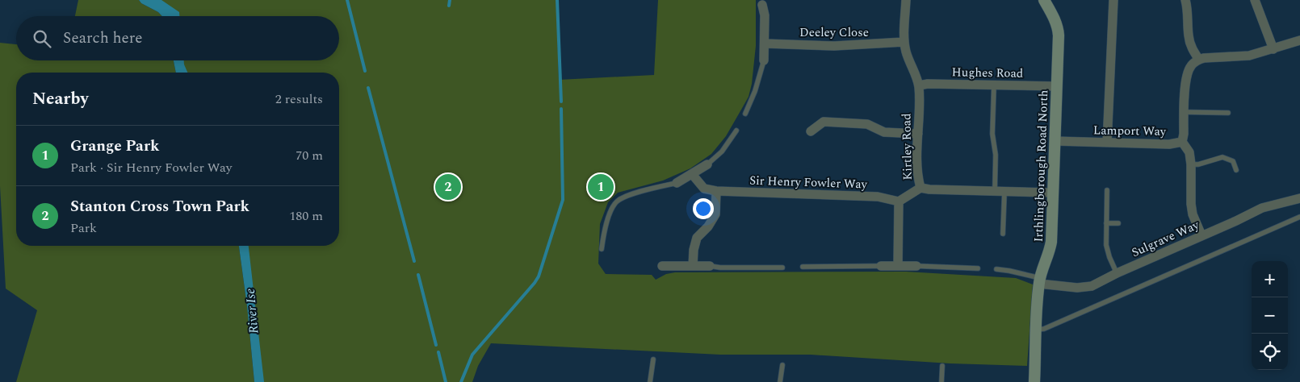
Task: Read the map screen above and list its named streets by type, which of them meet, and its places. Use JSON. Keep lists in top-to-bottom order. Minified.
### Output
{"streets":{"main road":["Irthlingborough Road North"],"street":["Deeley Close","Hughes Road","Lamport Way","Kirtley Road","Sir Henry Fowler Way","Sulgrave Way"]},"crossings":[["Deeley Close","Kirtley Road"],["Hughes Road","Kirtley Road"],["Hughes Road","Irthlingborough Road North"],["Lamport Way","Irthlingborough Road North"],["Kirtley Road","Irthlingborough Road North"],["Irthlingborough Road North","Sulgrave Way"]],"water":["River Ise"],"page":{"search":"Search here","heading":["Nearby","2 results"],"list":[{"mark":"1","name":"Grange Park","note":"Park · Sir Henry Fowler Way","value":"70 m"},{"mark":"2","name":"Stanton Cross Town Park","note":"Park","value":"180 m"}],"pins":["1","2"],"map_buttons":["+","−"]}}
